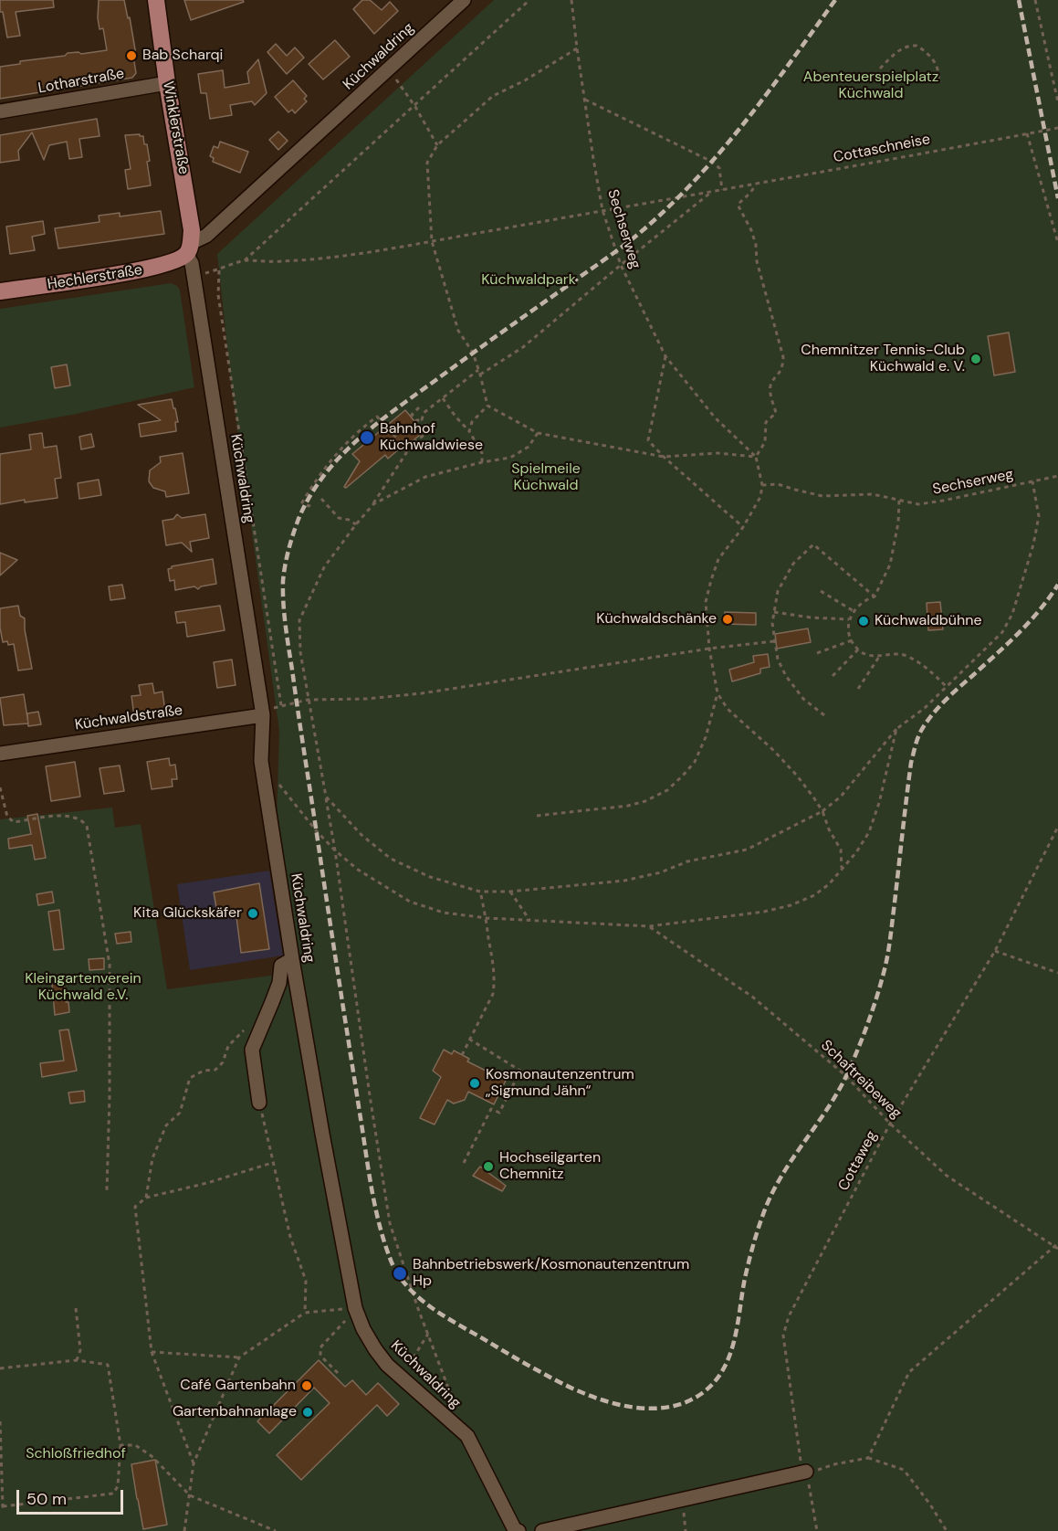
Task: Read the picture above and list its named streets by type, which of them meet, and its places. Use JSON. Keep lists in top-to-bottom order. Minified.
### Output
{"streets":{"main road":["Winklerstraße","Hechlerstraße"],"street":["Küchwaldring","Lotharstraße","Küchwaldstraße"],"path":["Cottaschneise","Sechserweg","Schaftreibeweg","Cottaweg"]},"crossings":[["Küchwaldring","Winklerstraße"],["Küchwaldring","Hechlerstraße"],["Küchwaldring","Küchwaldstraße"],["Lotharstraße","Winklerstraße"],["Winklerstraße","Hechlerstraße"],["Cottaschneise","Sechserweg"],["Schaftreibeweg","Cottaweg"]],"parks":["Abenteuerspielplatz Küchwald","Küchwaldpark","Spielmeile Küchwald","Kleingartenverein Küchwald e.V.","Schloßfriedhof"],"places":["Bab Scharqi","Chemnitzer Tennis-Club Küchwald e. V.","Bahnhof Küchwaldwiese","Küchwaldschänke","Küchwaldbühne","Kita Glückskäfer","Kosmonautenzentrum „Sigmund Jähn“","Hochseilgarten Chemnitz","Bahnbetriebswerk/Kosmonautenzentrum Hp","Café Gartenbahn","Gartenbahnanlage"],"scale_bar":"50 m"}
